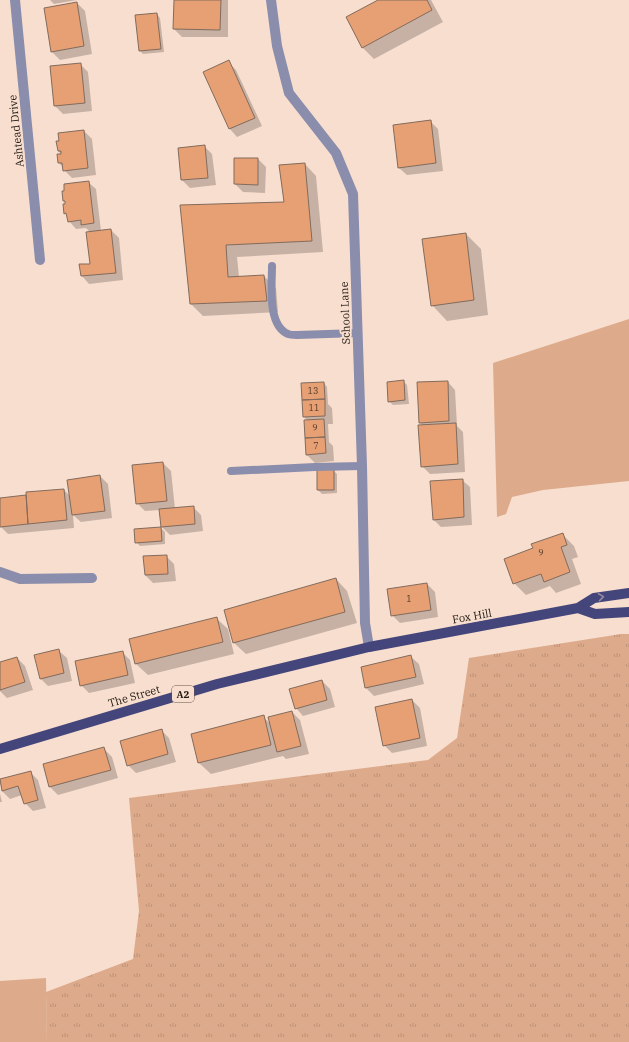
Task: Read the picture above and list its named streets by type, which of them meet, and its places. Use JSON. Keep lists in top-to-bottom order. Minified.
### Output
{"streets":{"main road":["Fox Hill","A2","The Street"],"street":["Ashtead Drive","School Lane"]},"crossings":[["School Lane","Fox Hill"],["School Lane","The Street"],["Fox Hill","The Street"]],"house_numbers":["13","11","9","7","9","1"]}
